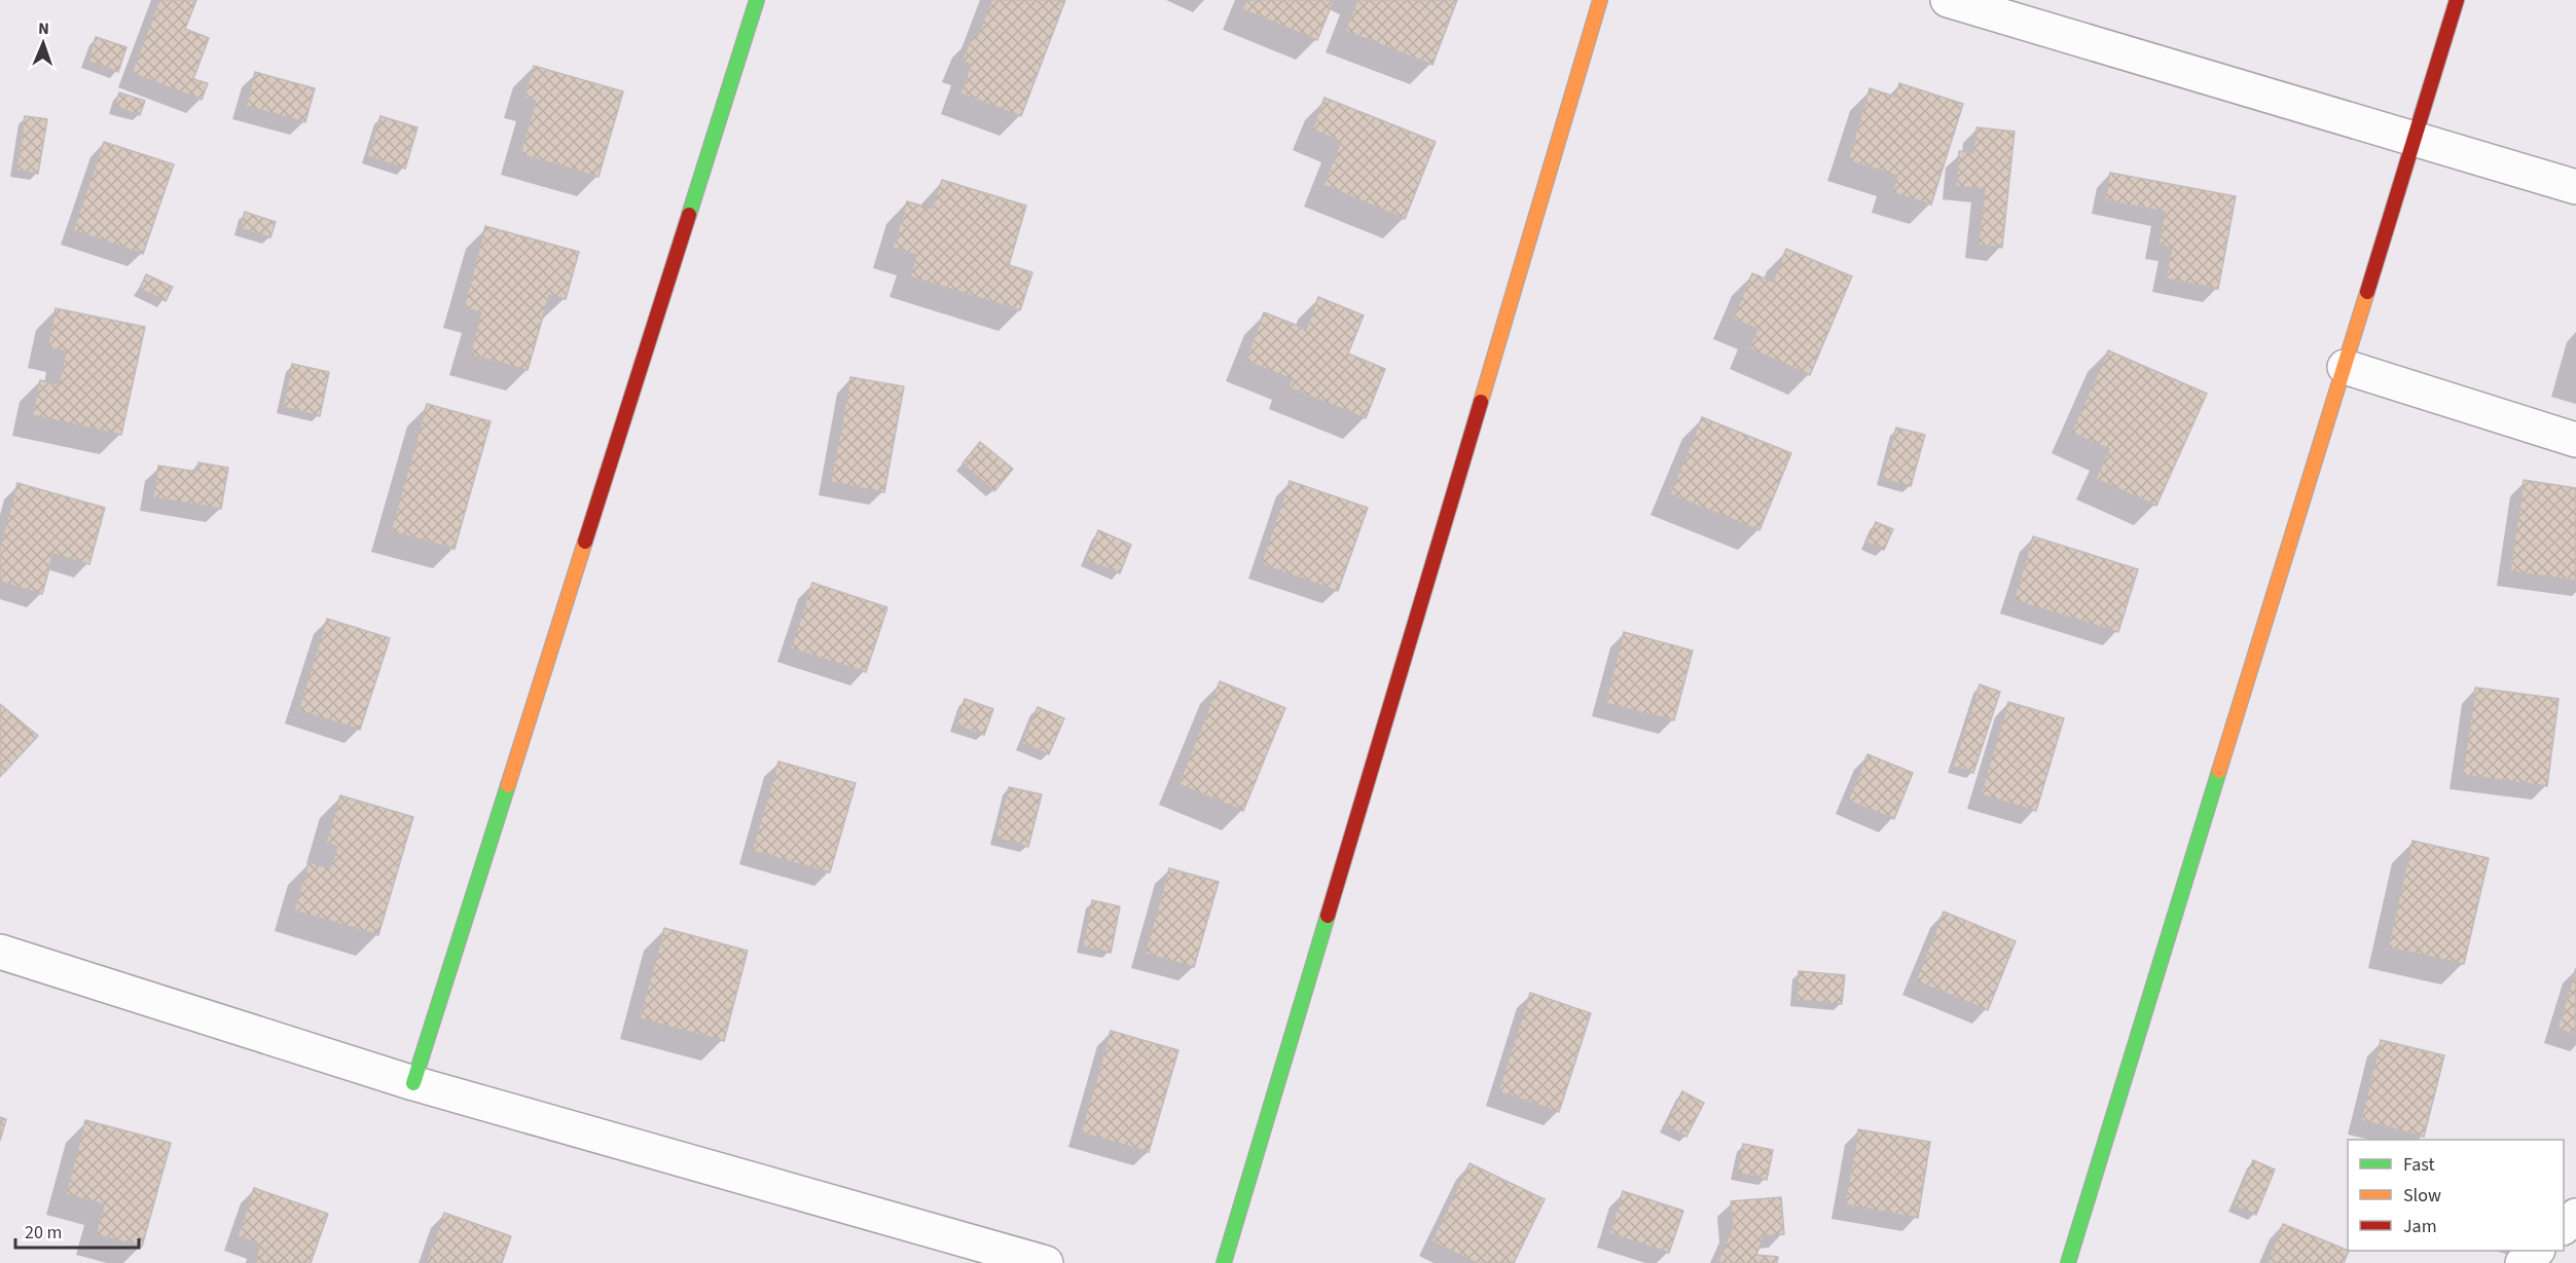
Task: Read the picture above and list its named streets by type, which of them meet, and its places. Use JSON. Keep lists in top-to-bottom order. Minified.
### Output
{"legend":["Fast","Slow","Jam"],"scale_bar":"20 m","north":"top"}
